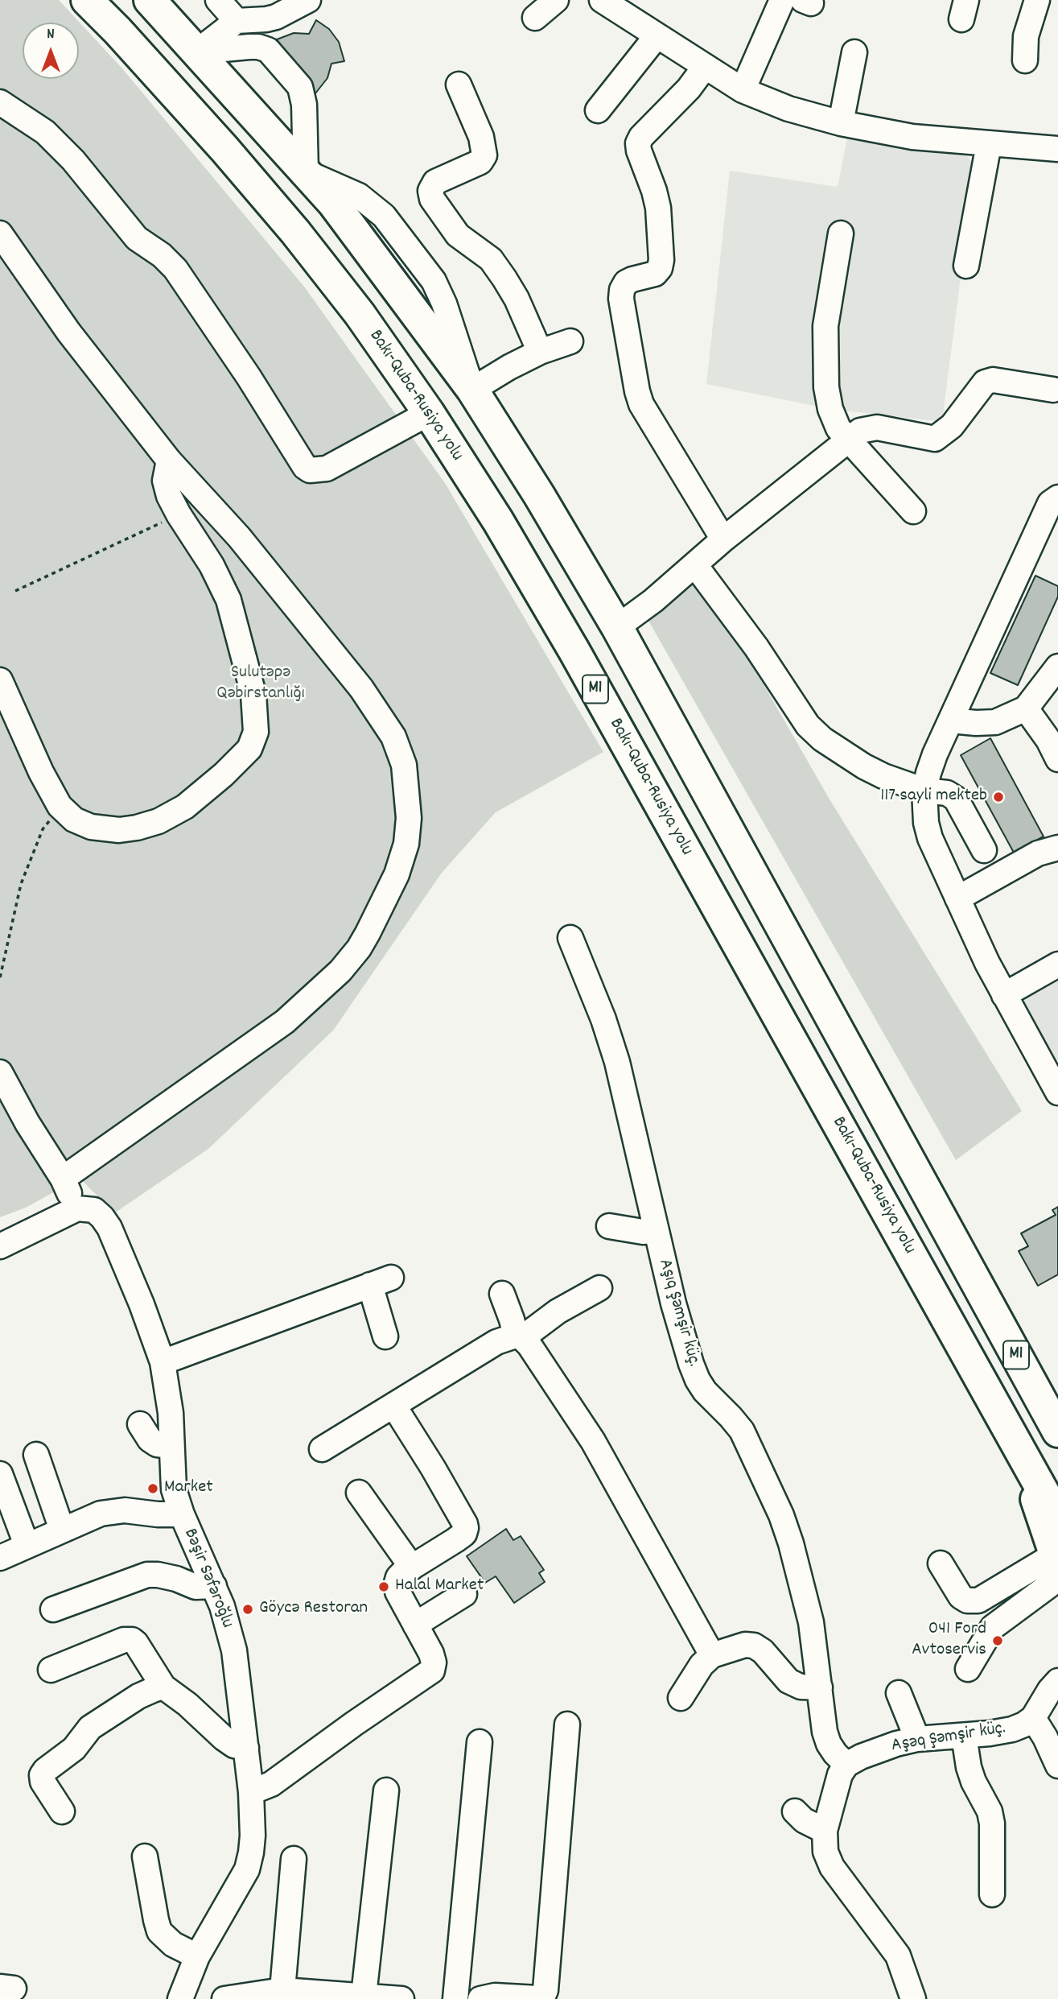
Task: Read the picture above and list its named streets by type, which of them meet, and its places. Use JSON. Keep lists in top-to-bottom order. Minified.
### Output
{"streets":{"highway":["Bakı-Quba-Rusiya yolu","M1"],"street":["Aşıq Şəmşir küç.","Bəşir Səfəroğlu","Aşəq Şəmşir küç."]},"crossings":[["Aşıq Şəmşir küç.","Aşəq Şəmşir küç."]],"parks":["Sulutəpə Qəbirstanlığı"],"places":["117 sayli mekteb","Market","Halal Market","Göycə Restoran","041 Ford Avtoservis"],"north":"top"}
